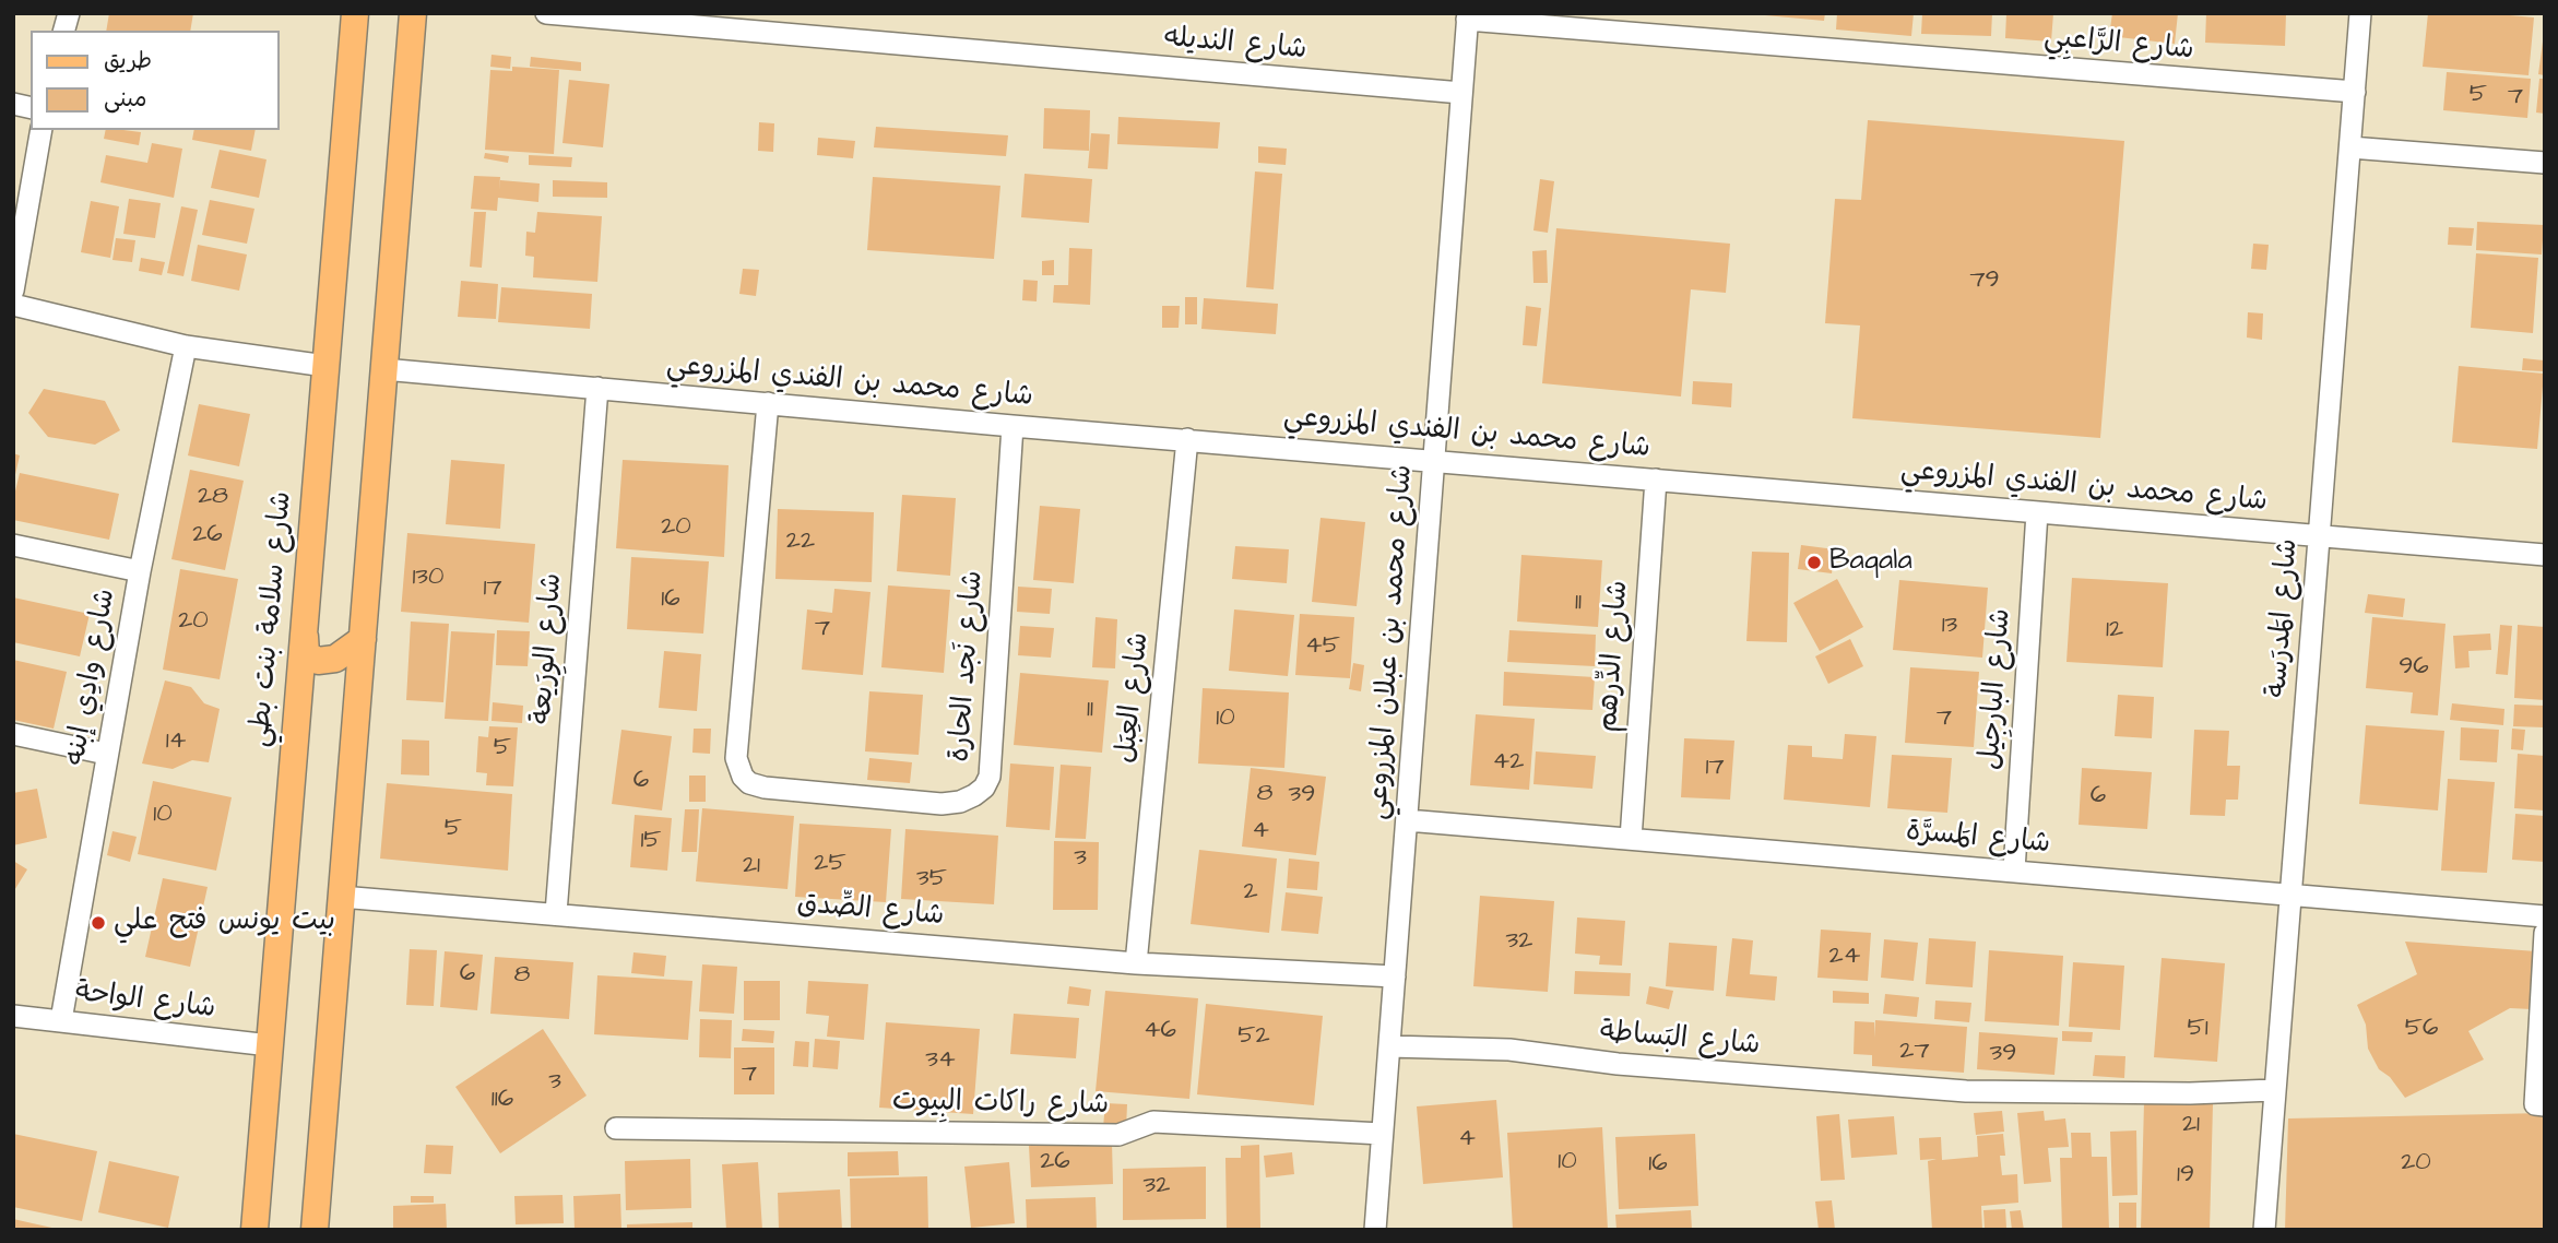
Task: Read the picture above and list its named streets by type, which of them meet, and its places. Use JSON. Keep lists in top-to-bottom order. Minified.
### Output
{"streets":{"main road":["شارع سلامة بنت بطي"],"street":["شارع النديله","شارع الرَّاعبِي","شارع محمد بن الفندي المزروعي","شارع المَدرَسة","شارع محمد بن عبلان المزروعي","شارع الوِرَيعة","شارع الدِّرهم","شارع نَجد الحارة","شارع وادِي إبنه","شارع البارجِيل","شارع العِبَل","شارع المَسرَّة","شارع الصِّدق","شارع الواحة","شارع البَساطة","شارع راكات البِيوت"]},"crossings":[["شارع النديله","شارع محمد بن عبلان المزروعي"],["شارع الرَّاعبِي","شارع المَدرَسة"],["شارع الرَّاعبِي","شارع محمد بن عبلان المزروعي"],["شارع محمد بن الفندي المزروعي","شارع المَدرَسة"],["شارع محمد بن الفندي المزروعي","شارع محمد بن عبلان المزروعي"],["شارع محمد بن الفندي المزروعي","شارع الوِرَيعة"],["شارع محمد بن الفندي المزروعي","شارع الدِّرهم"],["شارع محمد بن الفندي المزروعي","شارع نَجد الحارة"],["شارع محمد بن الفندي المزروعي","شارع البارجِيل"],["شارع محمد بن الفندي المزروعي","شارع العِبَل"],["شارع المَدرَسة","شارع المَسرَّة"],["شارع المَدرَسة","شارع البَساطة"],["شارع سلامة بنت بطي","شارع الواحة"],["شارع محمد بن عبلان المزروعي","شارع المَسرَّة"],["شارع محمد بن عبلان المزروعي","شارع الصِّدق"],["شارع محمد بن عبلان المزروعي","شارع البَساطة"],["شارع محمد بن عبلان المزروعي","شارع راكات البِيوت"],["شارع الوِرَيعة","شارع الصِّدق"],["شارع الدِّرهم","شارع المَسرَّة"],["شارع وادِي إبنه","شارع الواحة"],["شارع البارجِيل","شارع المَسرَّة"],["شارع العِبَل","شارع الصِّدق"]],"places":["Baqala","بيت يونس فتح علي"],"house_numbers":["5","7","79","28","20","26","22","130","17","16","11","20","13","7","12","45","96","11","10","7","14","5","42","17","6","8","39","6","10","5","4","15","3","25","21","35","2","32","24","6","8","51","56","46","52","27","39","34","7","3","116","21","4","26","10","20","16","19","32"],"legend":["طريق","مبنى"]}
